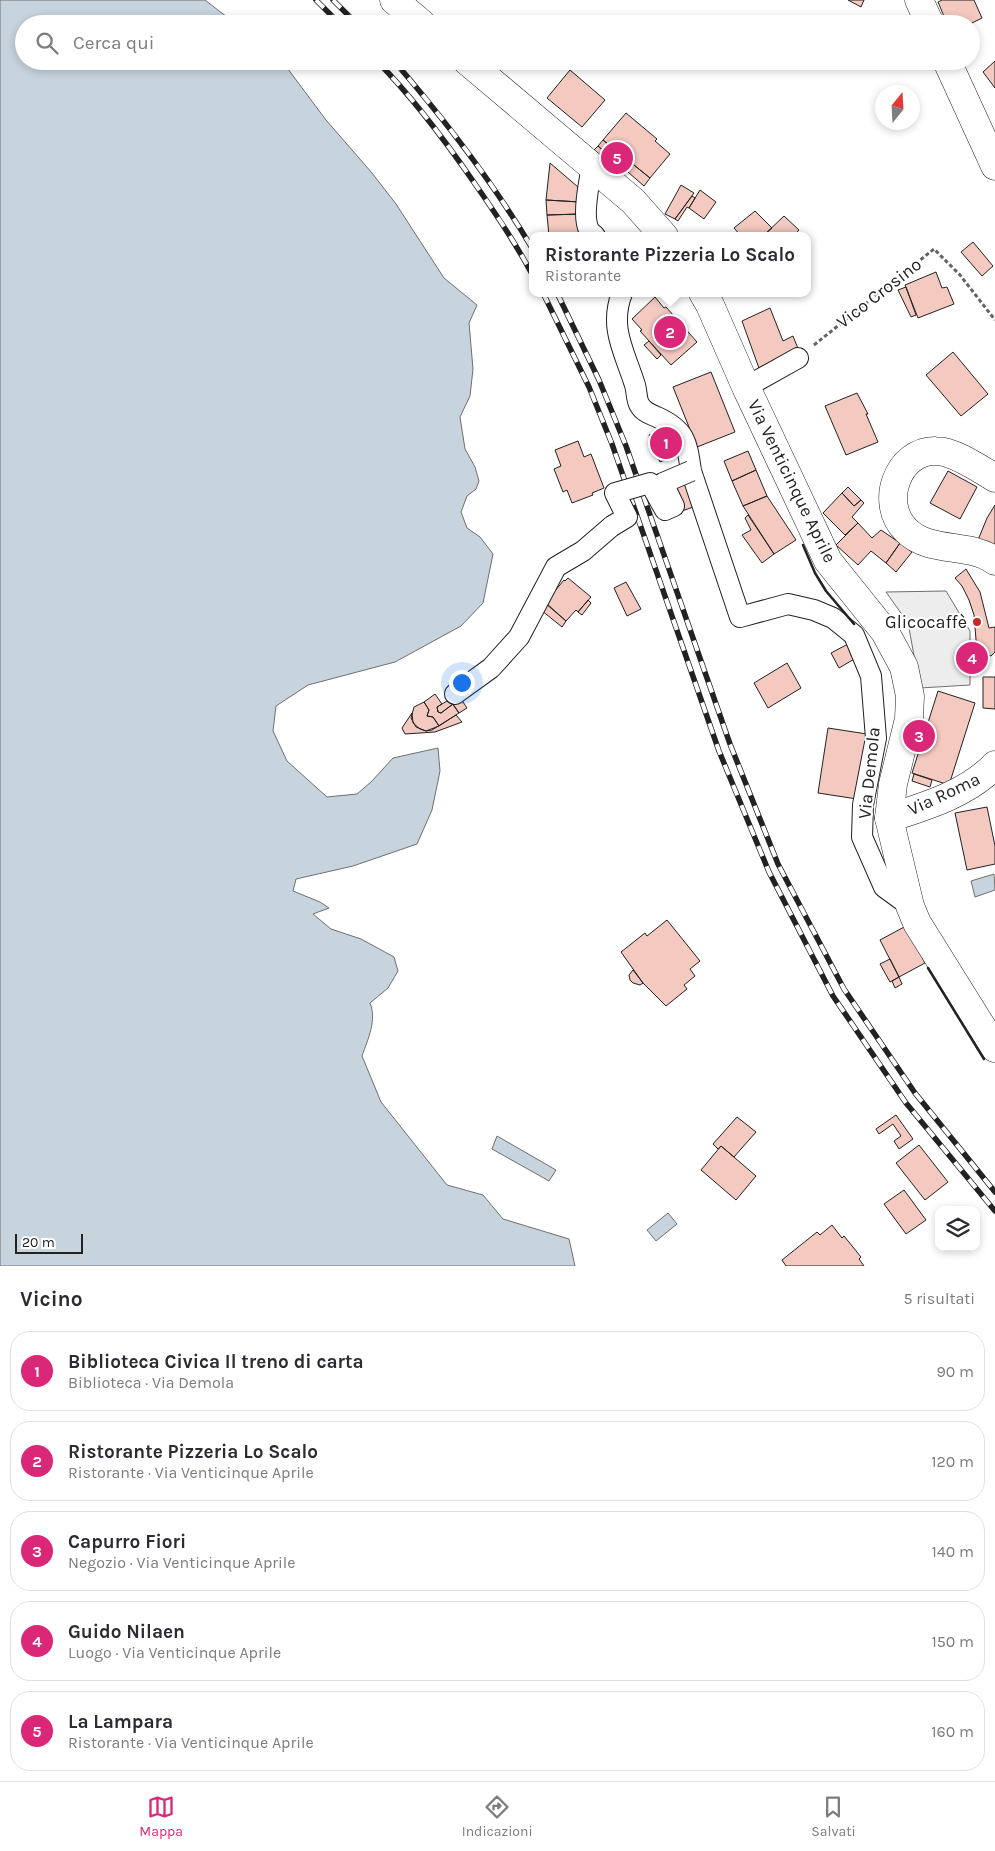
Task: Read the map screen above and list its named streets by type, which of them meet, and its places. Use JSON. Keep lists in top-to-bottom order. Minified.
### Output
{"streets":{"main road":["Via Venticinque Aprile","Via Roma"],"street":["Via Demola"],"path":["Vico Crosino"]},"crossings":[["Via Venticinque Aprile","Via Demola"],["Via Venticinque Aprile","Via Roma"]],"places":["Glicocaffè"],"scale_bar":"20 m","north":"top","page":{"search":"Cerca qui","pins":["5","2","1","4","3"],"popup":["Ristorante Pizzeria Lo Scalo","Ristorante"],"scale":"20 m","heading":["Vicino","5 risultati"],"list":[{"mark":"1","name":"Biblioteca Civica Il treno di carta","note":"Biblioteca · Via Demola","value":"90 m"},{"mark":"2","name":"Ristorante Pizzeria Lo Scalo","note":"Ristorante · Via Venticinque Aprile","value":"120 m"},{"mark":"3","name":"Capurro Fiori","note":"Negozio · Via Venticinque Aprile","value":"140 m"},{"mark":"4","name":"Guido Nilaen","note":"Luogo · Via Venticinque Aprile","value":"150 m"},{"mark":"5","name":"La Lampara","note":"Ristorante · Via Venticinque Aprile","value":"160 m"}],"nav":["Mappa","Indicazioni","Salvati"]}}
